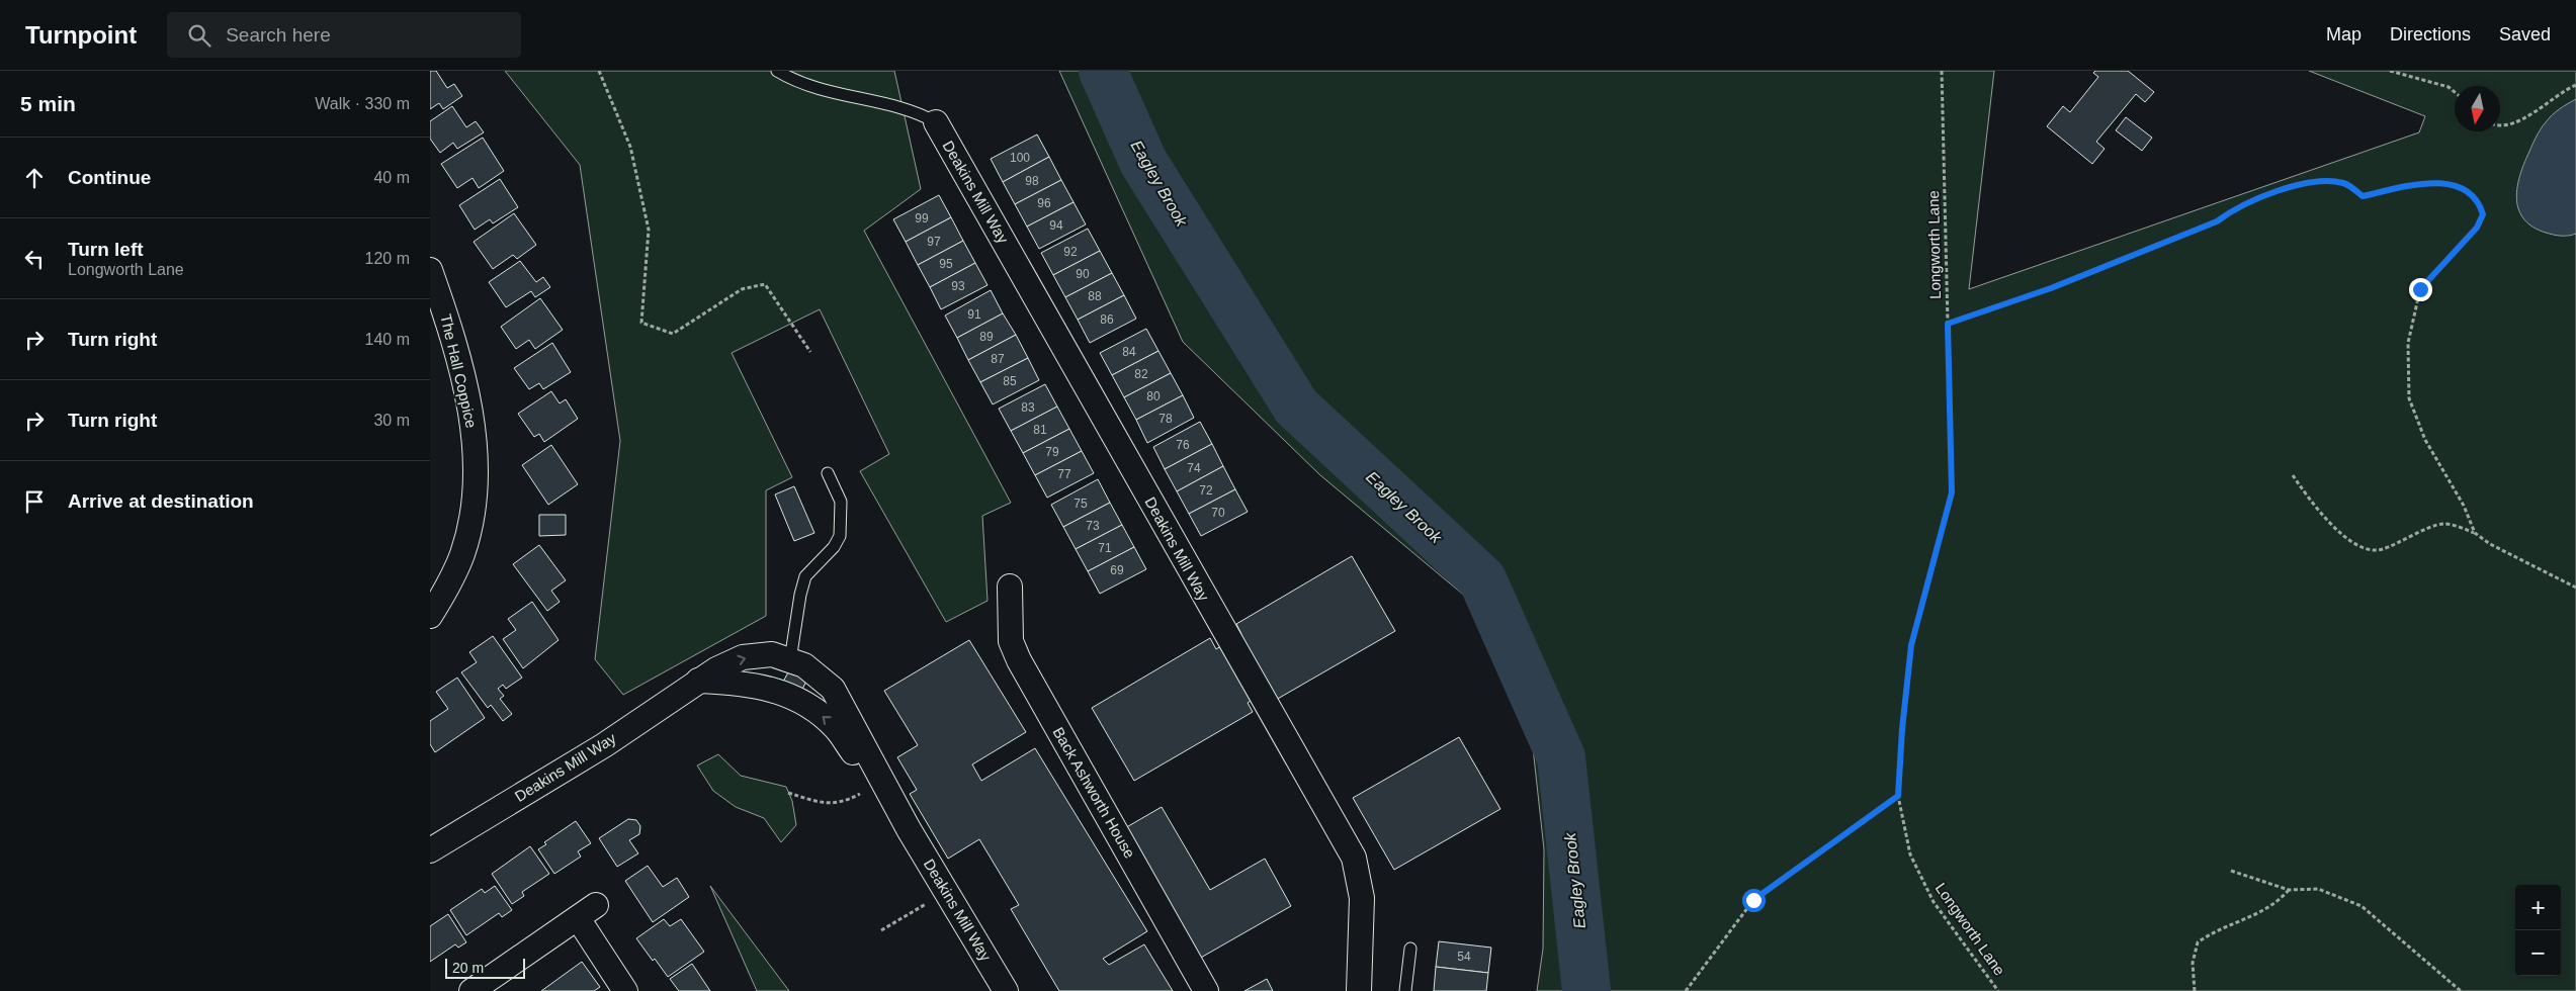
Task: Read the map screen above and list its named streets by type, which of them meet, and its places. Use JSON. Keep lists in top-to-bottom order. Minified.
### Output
{"streets":{"street":["Deakins Mill Way","The Hall Coppice","Back Ashworth House"],"path":["Longworth Lane"]},"water":["Eagley Brook"],"house_numbers":["100","98","96","99","94","97","92","95","90","93","88","91","86","89","84","87","82","85","80","83","78","81","76","79","74","77","72","75","70","73","71","69","54"],"scale_bar":"20 m","north":"bottom","page":{"header":"Turnpoint","search":"Search here","nav":["Map","Directions","Saved"],"heading":["5 min","Walk · 330 m"],"list":[["Continue","40 m"],["Turn left","Longworth Lane","120 m"],["Turn right","140 m"],["Turn right","30 m"],"Arrive at destination"],"map_buttons":["+","−"],"scale":"20 m"}}
